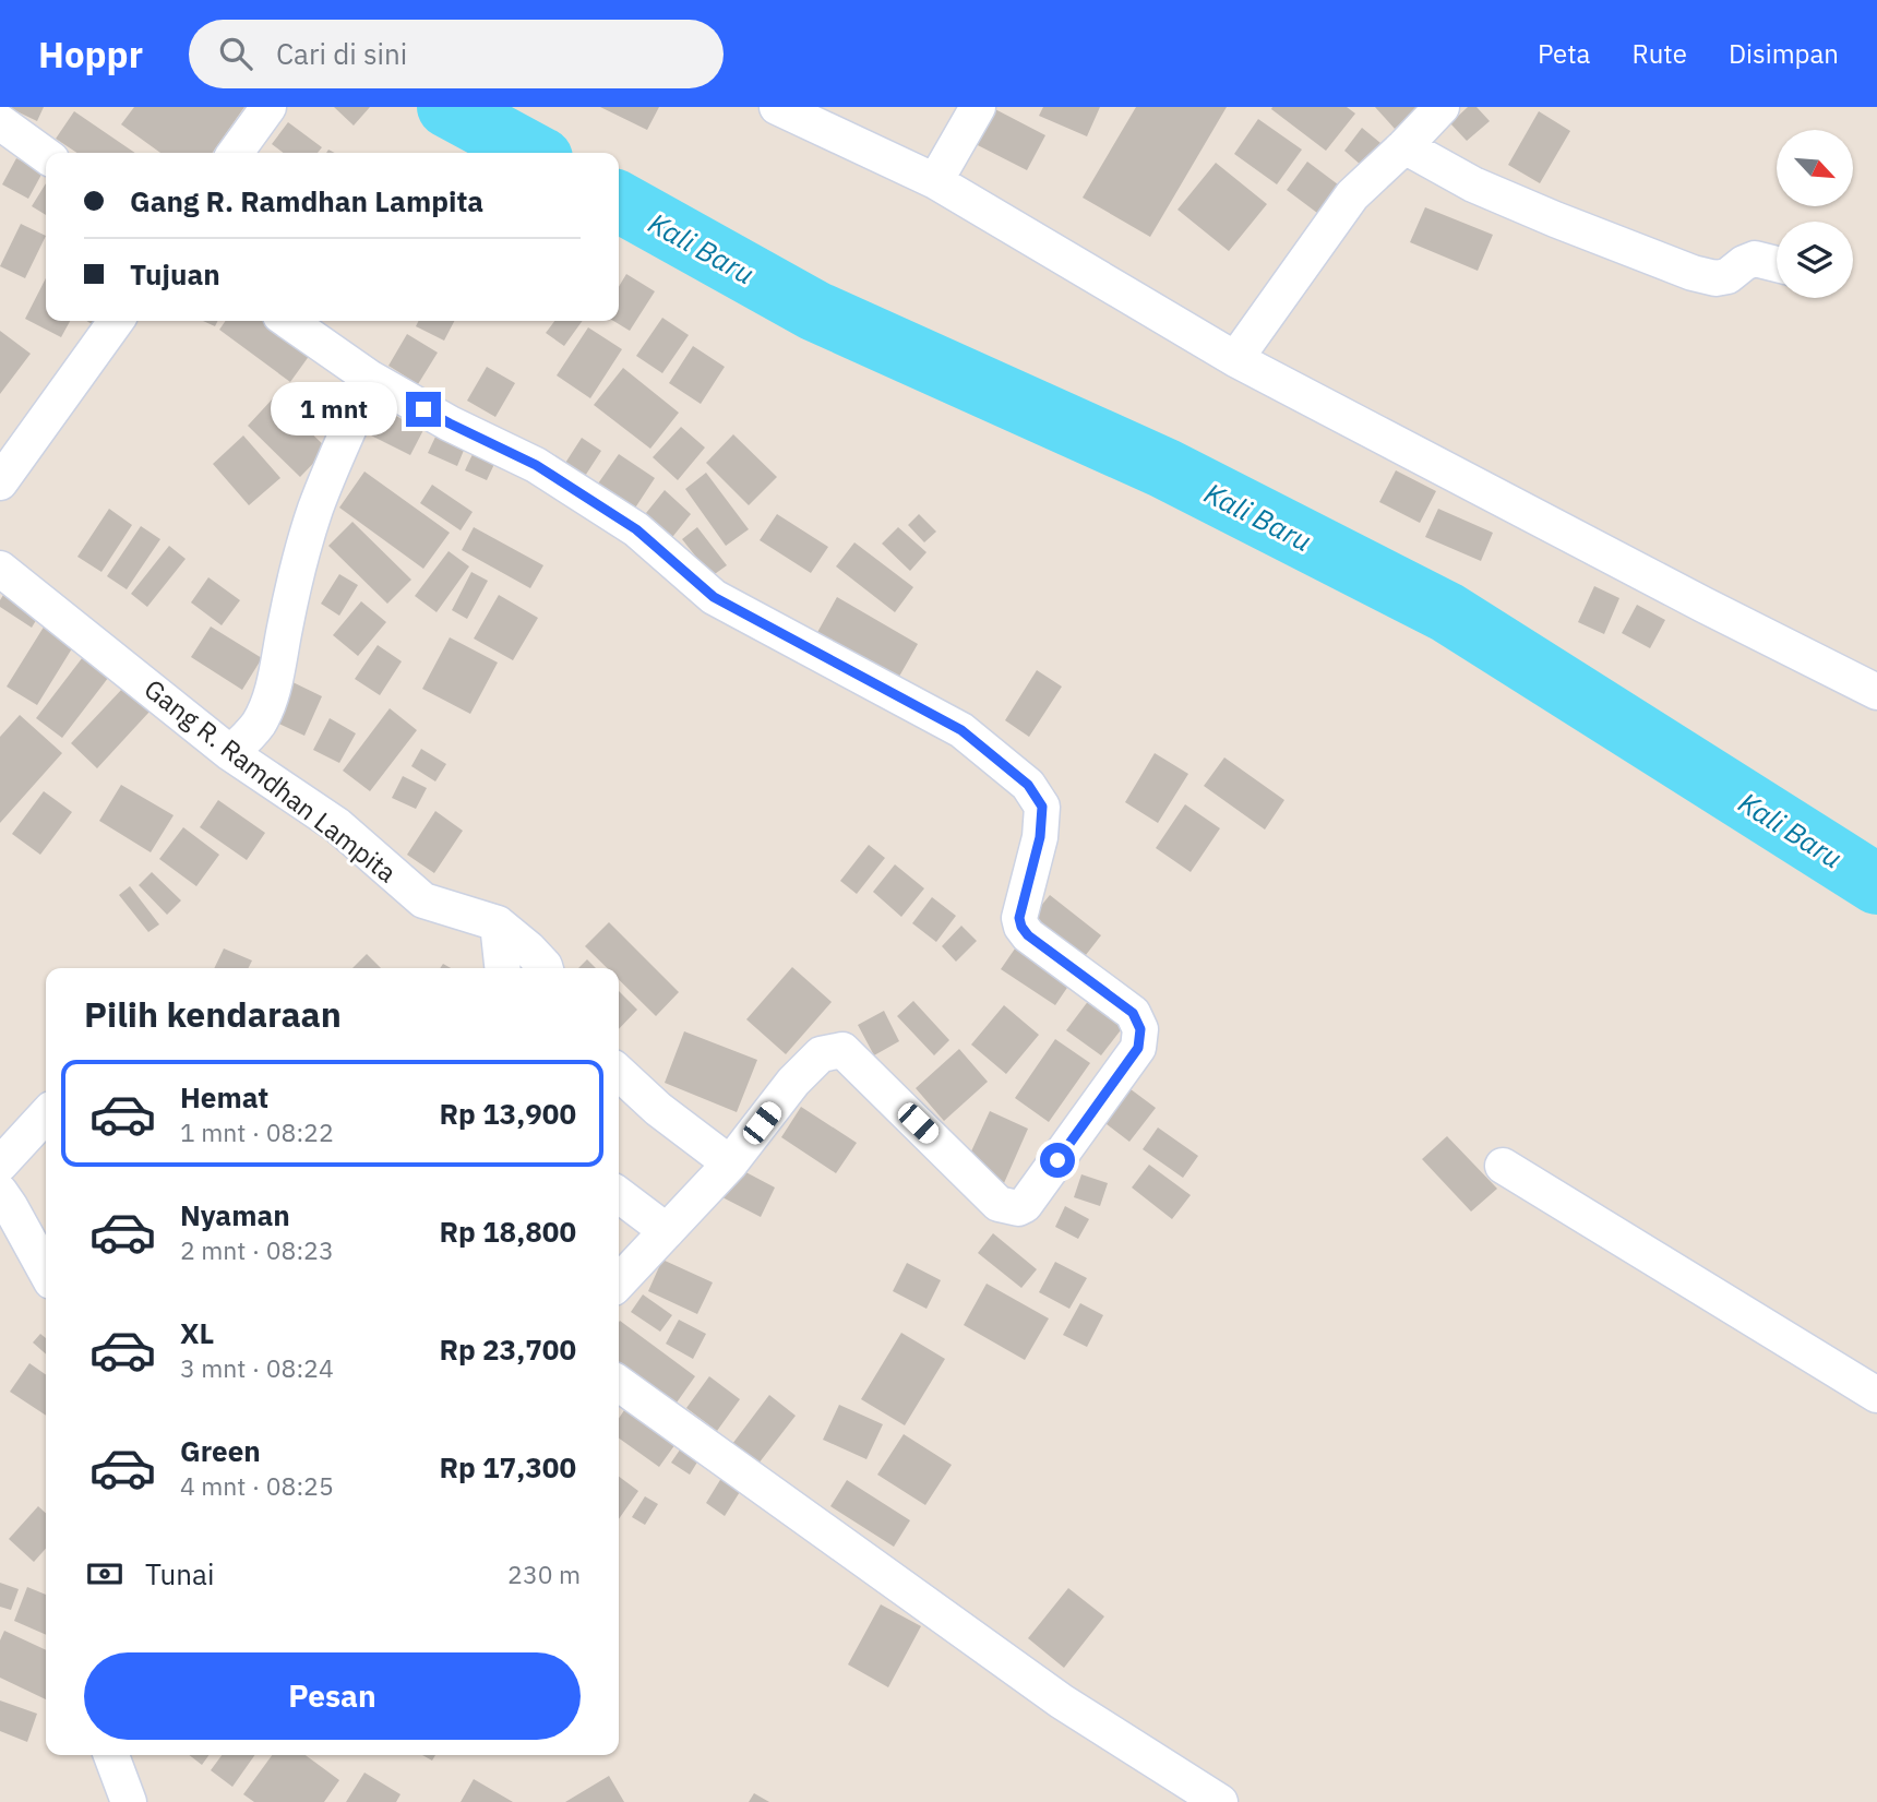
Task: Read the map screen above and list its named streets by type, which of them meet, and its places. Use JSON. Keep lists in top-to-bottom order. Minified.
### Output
{"streets":{"street":["Gang R. Ramdhan Lampita"]},"water":["Kali Baru"],"north":"bottom right","page":{"header":"Hoppr","search":"Cari di sini","nav":["Peta","Rute","Disimpan"],"banner":["Gang R. Ramdhan Lampita","Tujuan"],"bubble":"1 mnt","heading":"Pilih kendaraan","list":[{"name":"Hemat","note":"1 mnt · 08:22","value":"Rp 13,900"},{"name":"Nyaman","note":"2 mnt · 08:23","value":"Rp 18,800"},{"name":"XL","note":"3 mnt · 08:24","value":"Rp 23,700"},{"name":"Green","note":"4 mnt · 08:25","value":"Rp 17,300"}],"pay":["Tunai","230 m"],"buttons":"Pesan"}}
